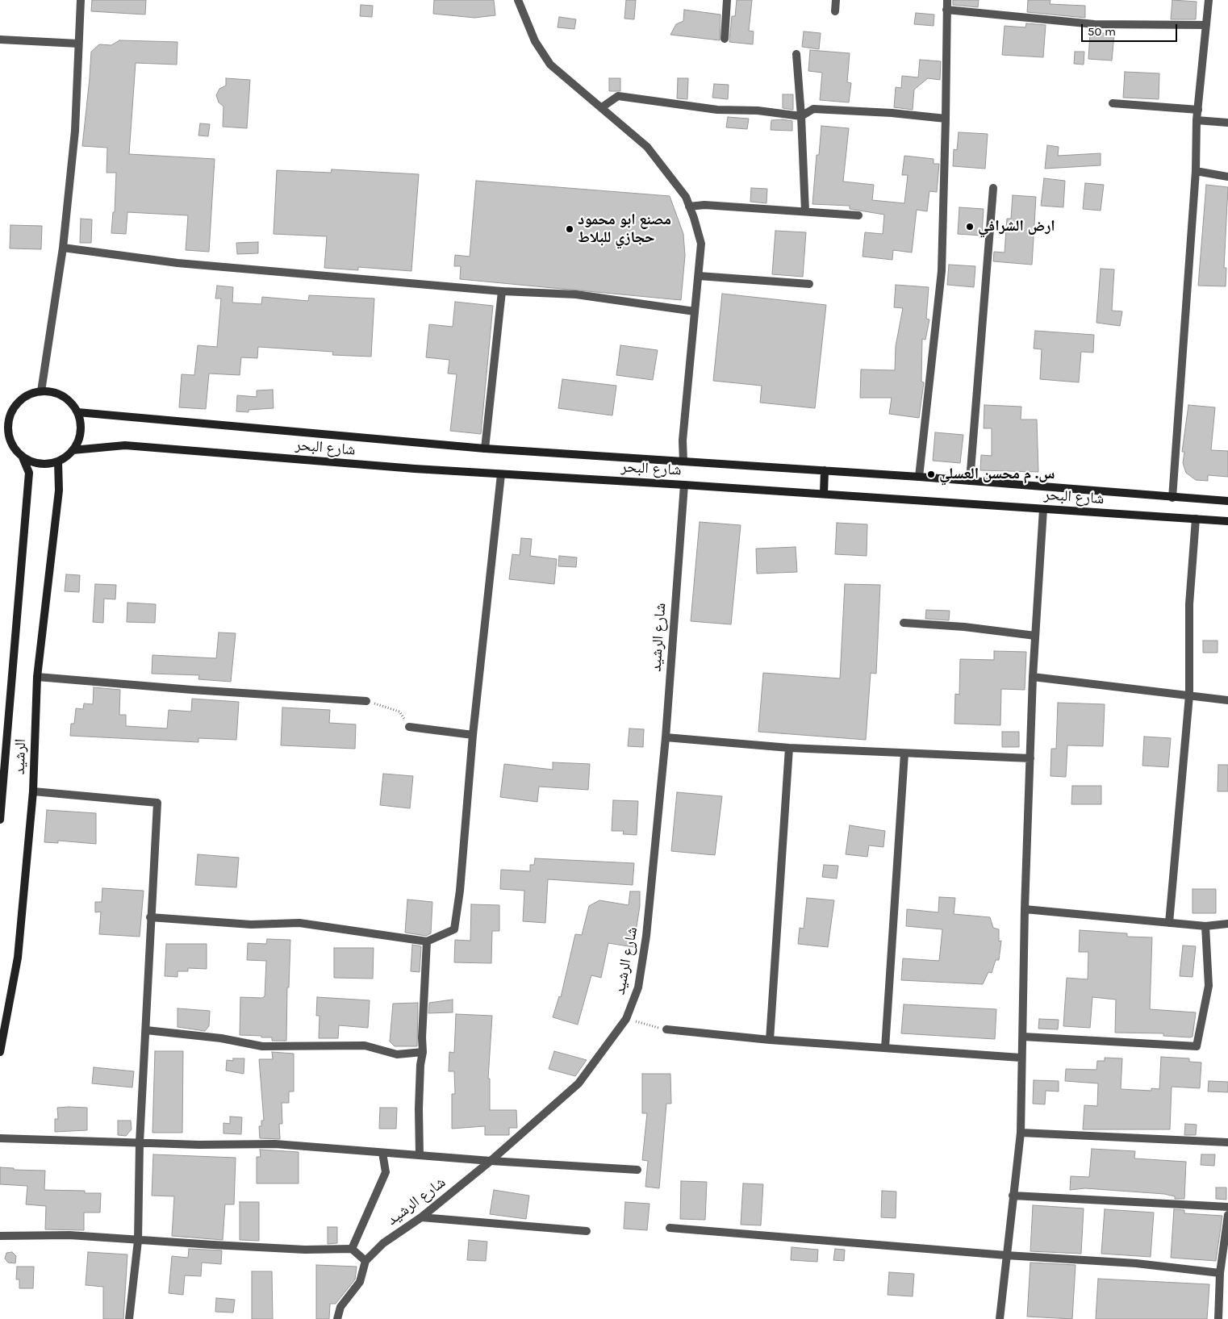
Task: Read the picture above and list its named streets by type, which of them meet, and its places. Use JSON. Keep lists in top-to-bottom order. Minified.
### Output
{"streets":{"main road":["شارع البحر","الرشيد"],"street":["شارع الرشيد"]},"crossings":[["شارع البحر","شارع الرشيد"],["شارع البحر","الرشيد"]],"places":["ارض الشرافي","مصنع ابو محمود حجازي للبلاط","س. م محسن العسلي"],"scale_bar":"50 m"}
